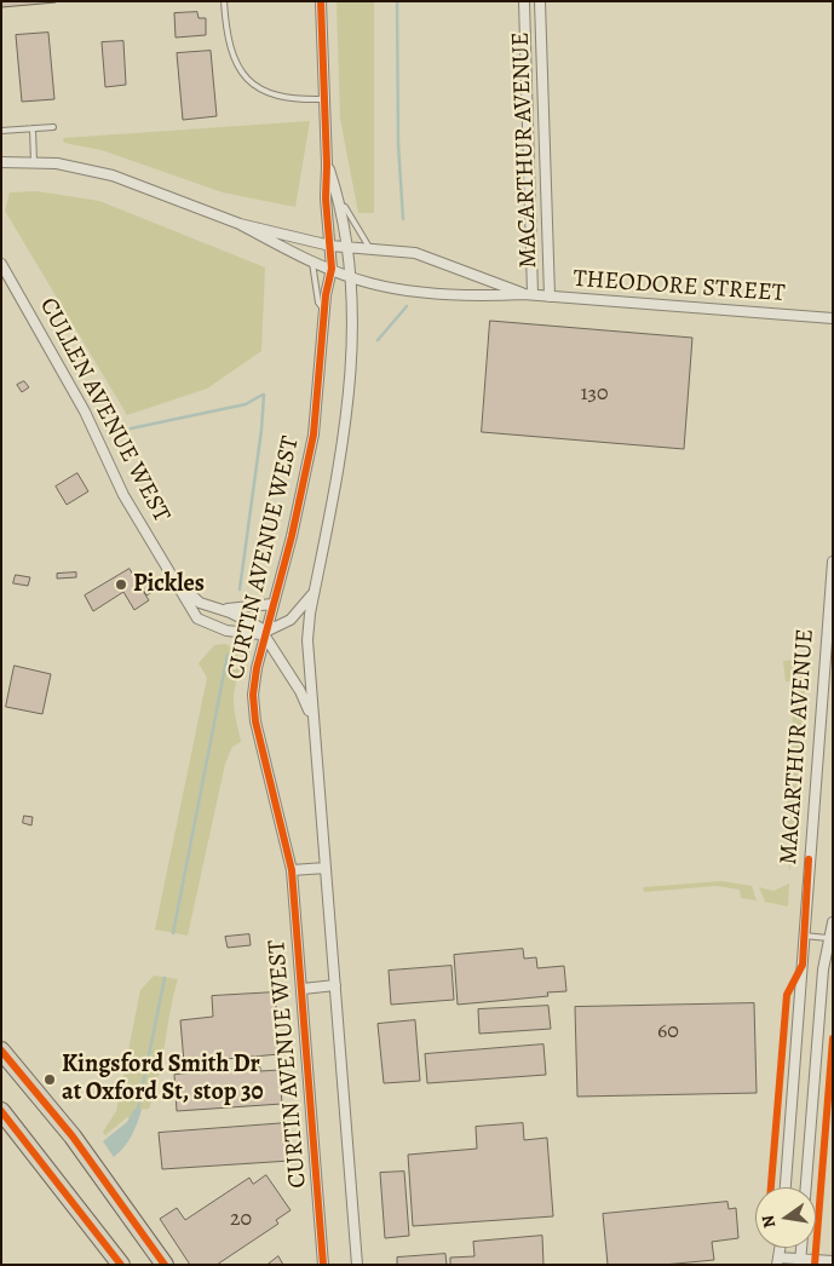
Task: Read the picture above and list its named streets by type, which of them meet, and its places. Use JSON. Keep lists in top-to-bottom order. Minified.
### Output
{"streets":{"street":["MACARTHUR AVENUE","THEODORE STREET","CULLEN AVENUE WEST","CURTIN AVENUE WEST"]},"crossings":[["MACARTHUR AVENUE","THEODORE STREET"],["THEODORE STREET","CURTIN AVENUE WEST"],["CULLEN AVENUE WEST","CURTIN AVENUE WEST"]],"places":["Pickles","Kingsford Smith Dr at Oxford St, stop 30"],"house_numbers":["130","60","20"],"north":"left"}
